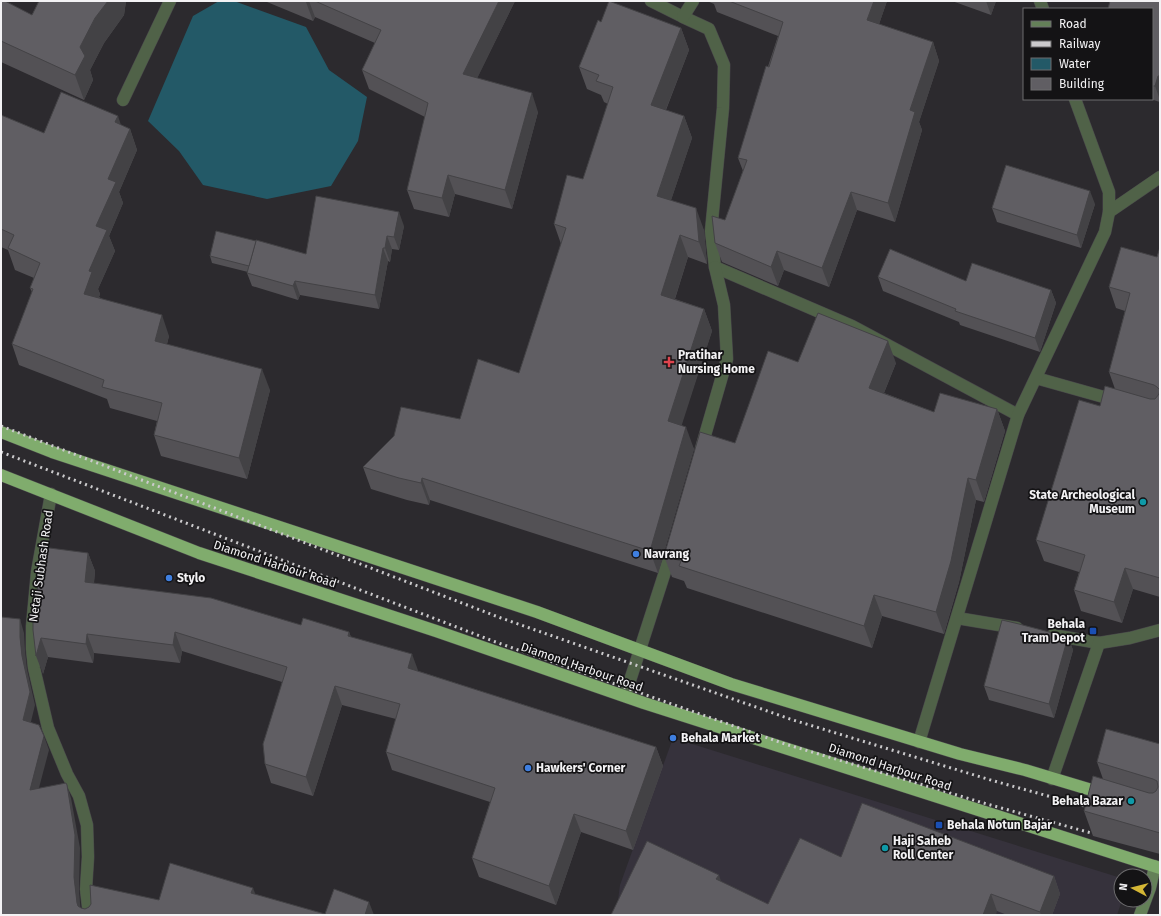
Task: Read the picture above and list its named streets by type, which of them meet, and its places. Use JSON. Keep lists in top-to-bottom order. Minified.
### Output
{"streets":{"highway":["Diamond Harbour Road"],"street":["Netaji Subhash Road"]},"crossings":[["Diamond Harbour Road","Netaji Subhash Road"]],"places":{"health":["Pratihar Nursing Home"],"other":["State Archeological Museum","Navrang","Stylo","Behala Market","Hawkers' Corner","Behala Bazar","Haji Saheb Roll Center"],"transit":["Behala Tram Depot","Behala Notun Bajar"]},"legend":["Road","Railway","Water","Building"],"north":"left"}
